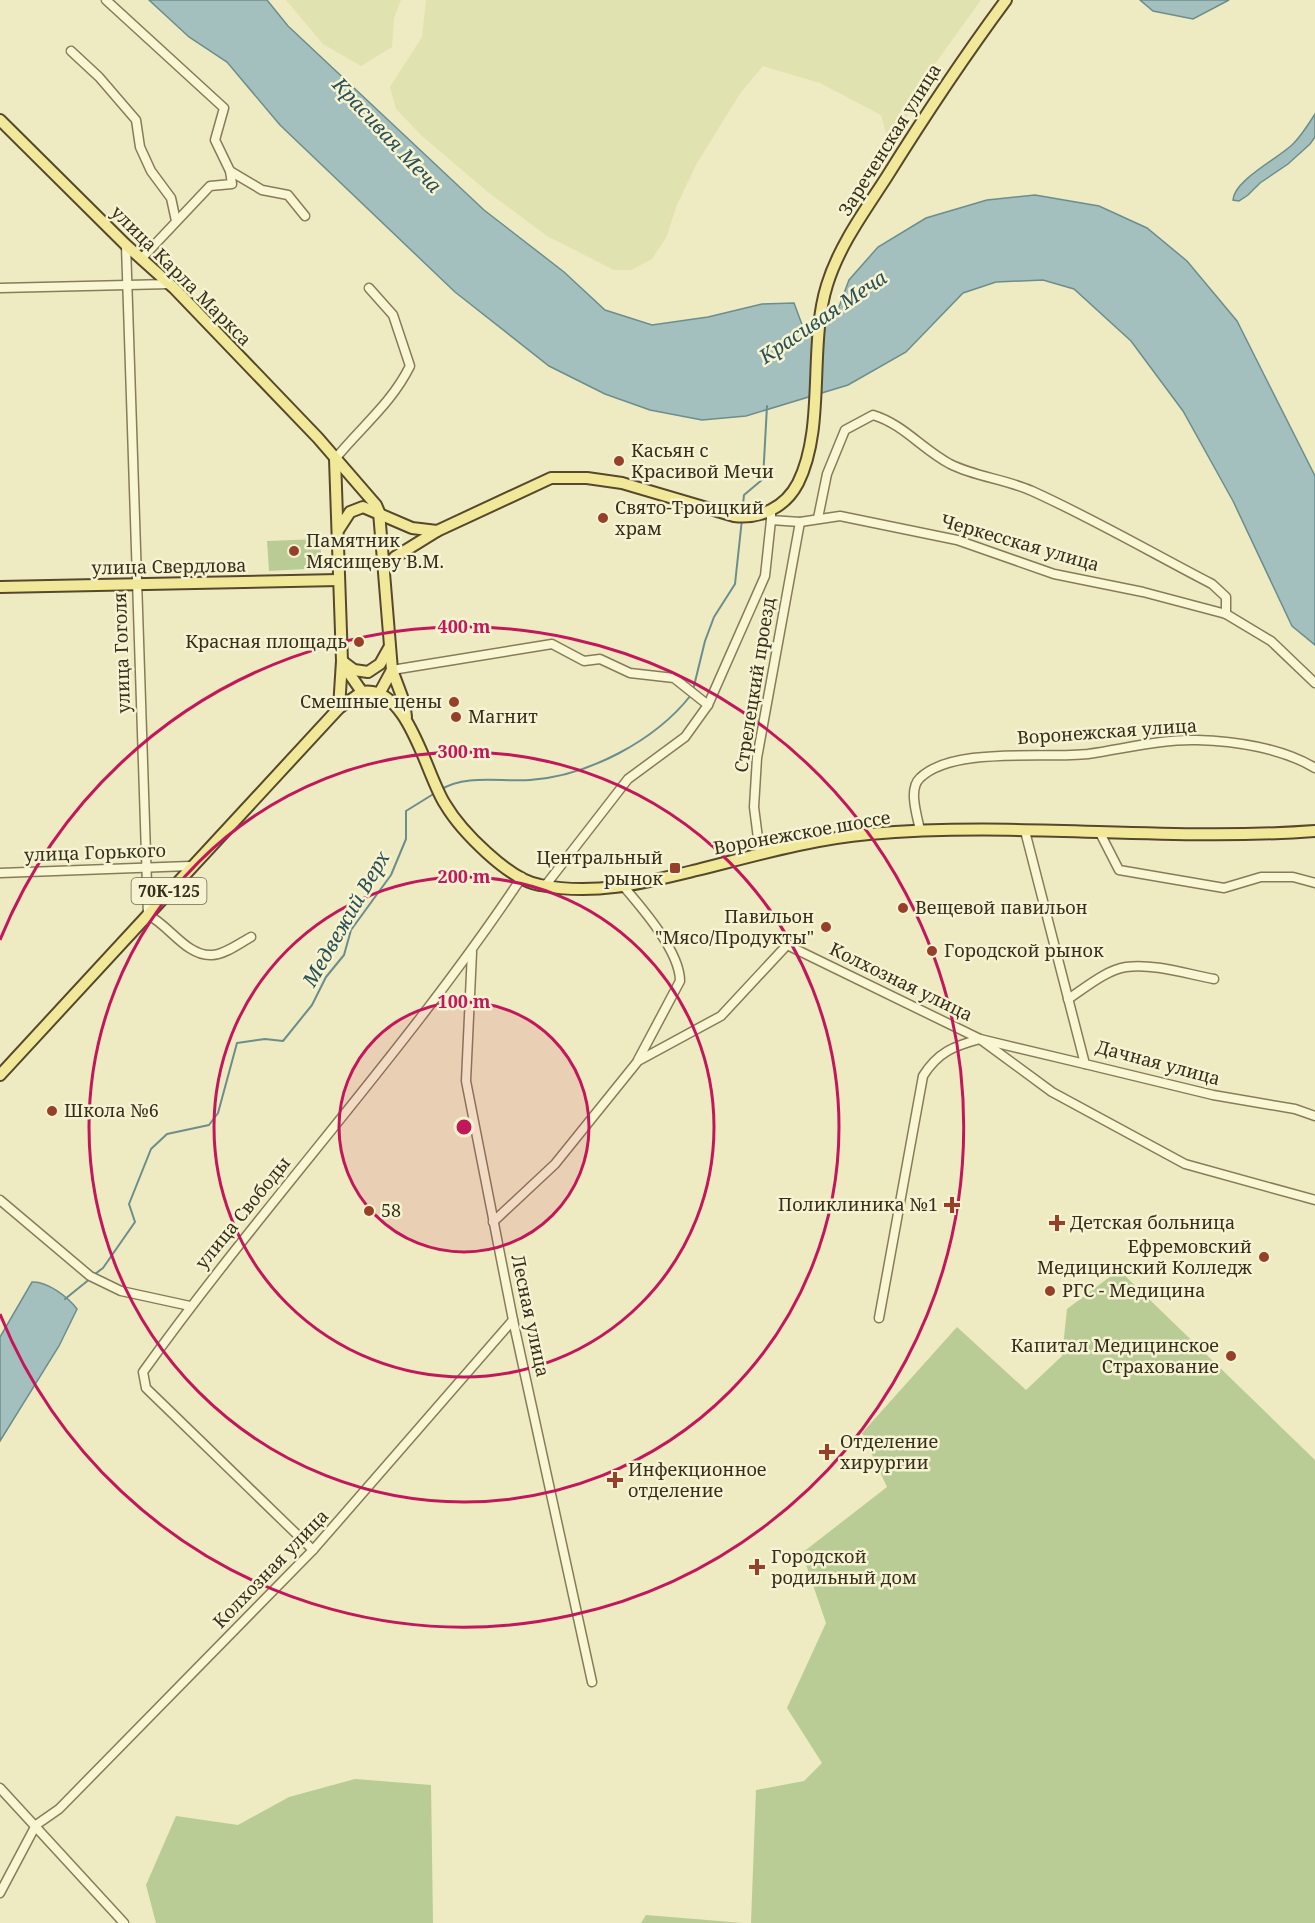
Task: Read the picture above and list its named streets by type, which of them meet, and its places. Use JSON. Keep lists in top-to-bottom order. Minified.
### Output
{"streets":{"main road":["Зареченская улица","улица Карла Маркса","улица Свердлова","Воронежское шоссе","70К-125"],"street":["Черкесская улица","улица Гоголя","Стрелецкий проезд","Воронежская улица","улица Горького","Колхозная улица","Дачная улица","улица Свободы","Лесная улица"]},"crossings":[["Зареченская улица","Черкесская улица"],["улица Карла Маркса","улица Гоголя"],["Черкесская улица","Стрелецкий проезд"],["улица Свердлова","улица Гоголя"],["улица Гоголя","улица Горького"],["улица Гоголя","70К-125"],["Стрелецкий проезд","Воронежское шоссе"],["Воронежская улица","Воронежское шоссе"],["Воронежское шоссе","Дачная улица"],["Воронежское шоссе","улица Свободы"],["улица Горького","70К-125"],["Колхозная улица","Дачная улица"],["Колхозная улица","улица Свободы"],["Колхозная улица","Лесная улица"],["улица Свободы","Лесная улица"]],"water":["Красивая Меча","Медвежий Верх"],"places":{"other":["Касьян с Красивой Мечи","Свято-Троицкий храм","Памятник Мясищеву В.М.","Красная площадь","Смешные цены","Магнит","Вещевой павильон","Павильон \"Мясо/Продукты\"","Городской рынок","Школа №6","58","Ефремовский Медицинский Колледж","РГС - Медицина","Капитал Медицинское Страхование"],"transit":["Центральный рынок"],"health":["Поликлиника №1","Детская больница","Отделение хирургии","Инфекционное отделение","Городской родильный дом"]},"rings":["400 m","300 m","200 m","100 m"]}
